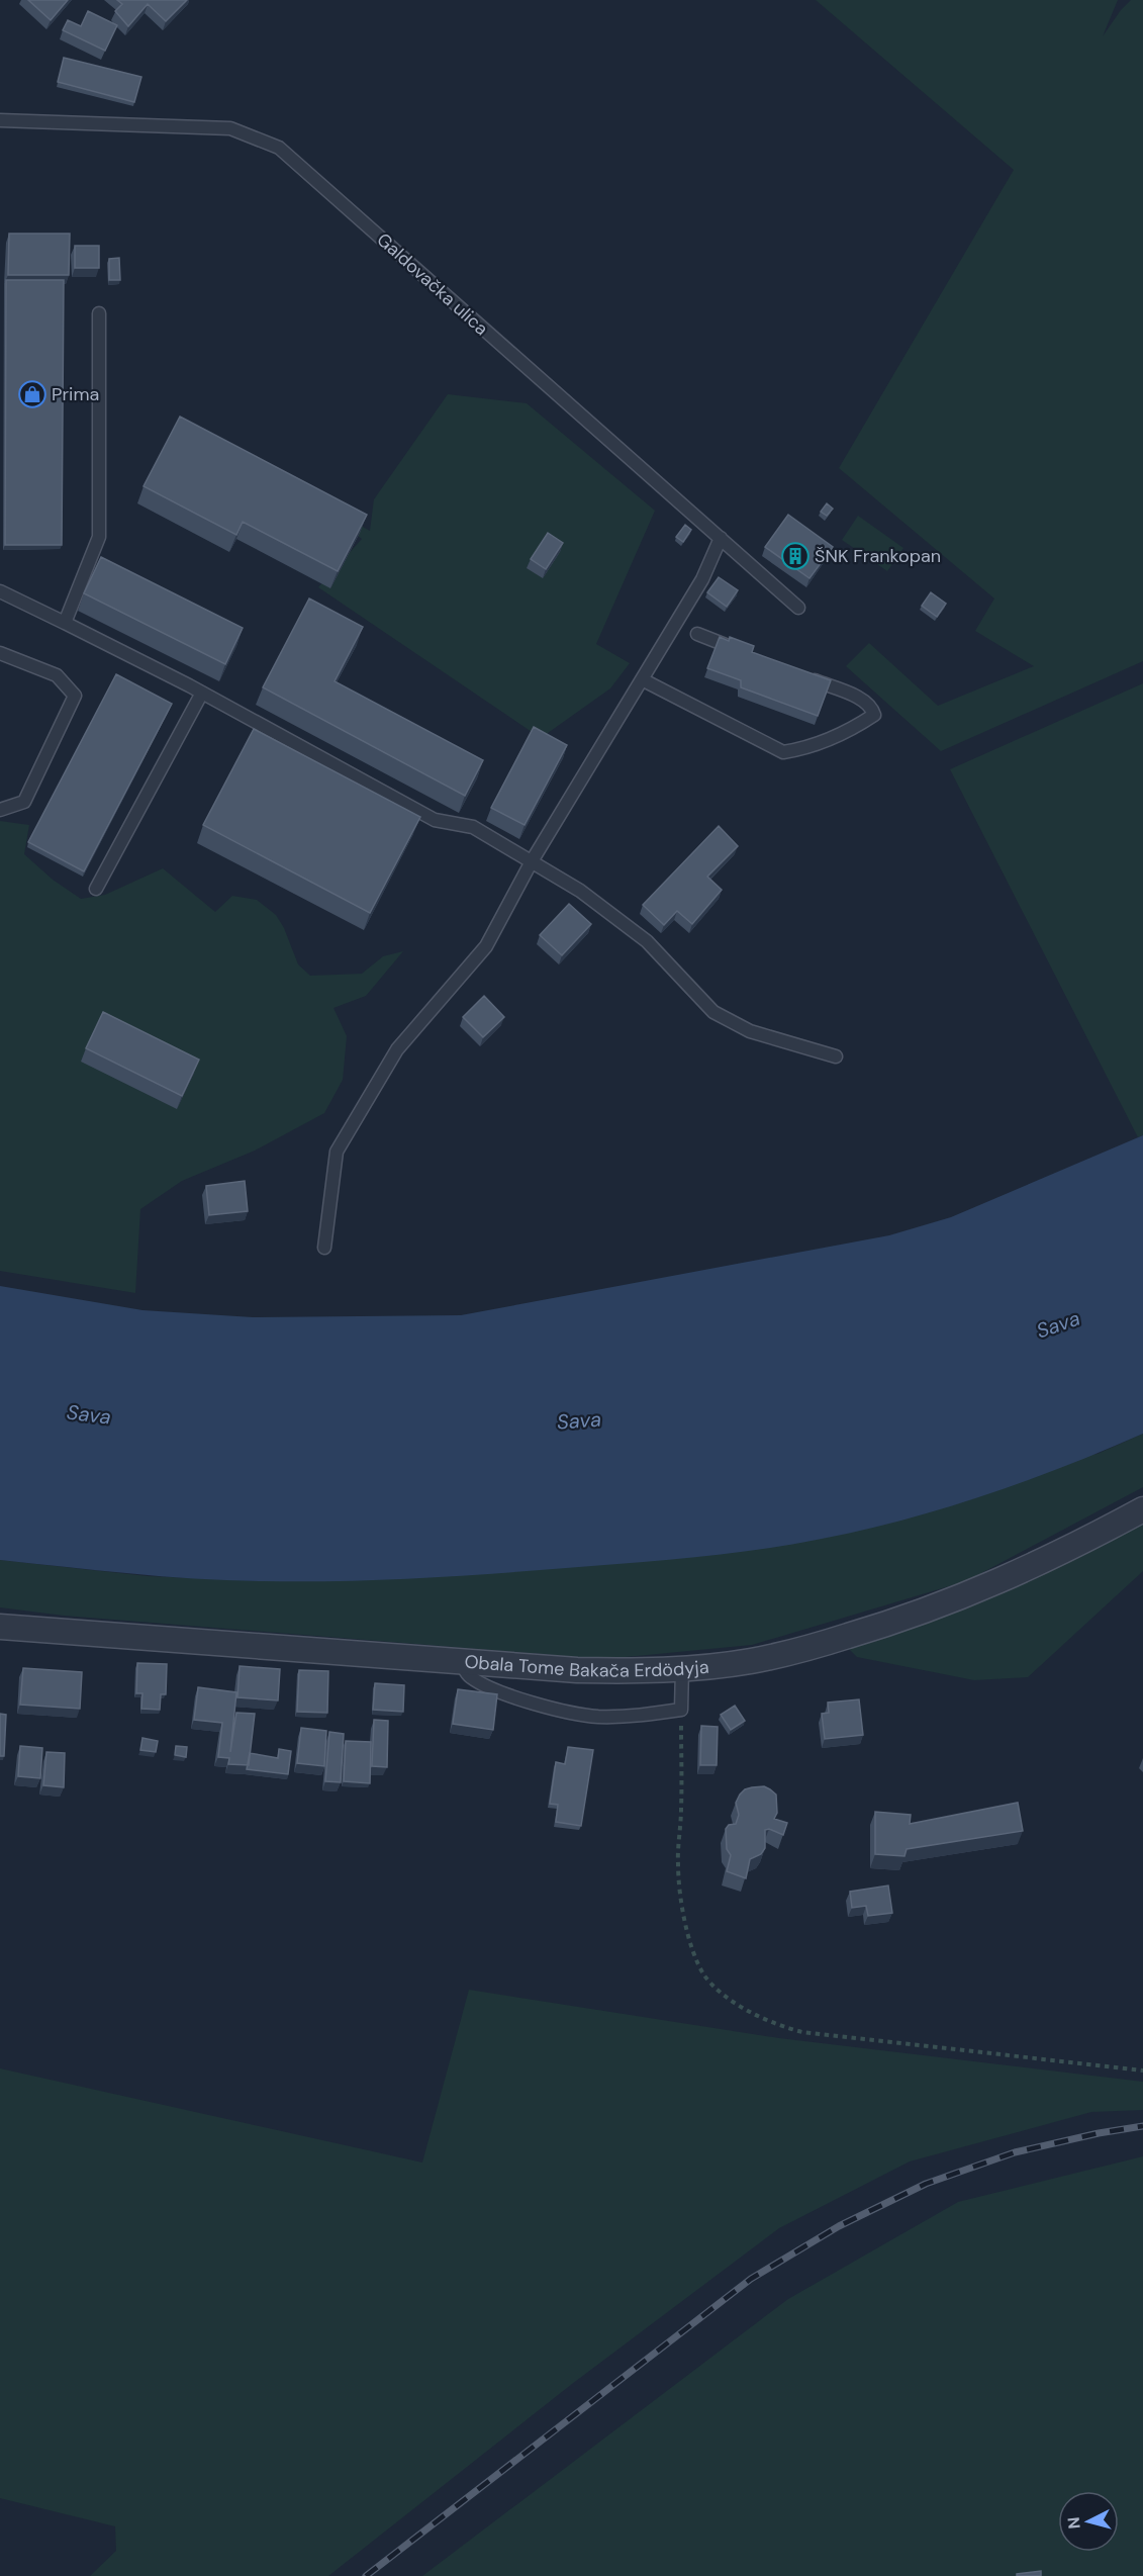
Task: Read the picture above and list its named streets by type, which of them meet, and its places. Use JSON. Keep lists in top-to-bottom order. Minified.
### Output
{"streets":{"street":["Obala Tome Bakača Erdödyja"],"lane":["Galdovačka ulica"]},"water":["Sava"],"places":{"shop":["Prima"],"building":["ŠNK Frankopan"]},"north":"left"}
